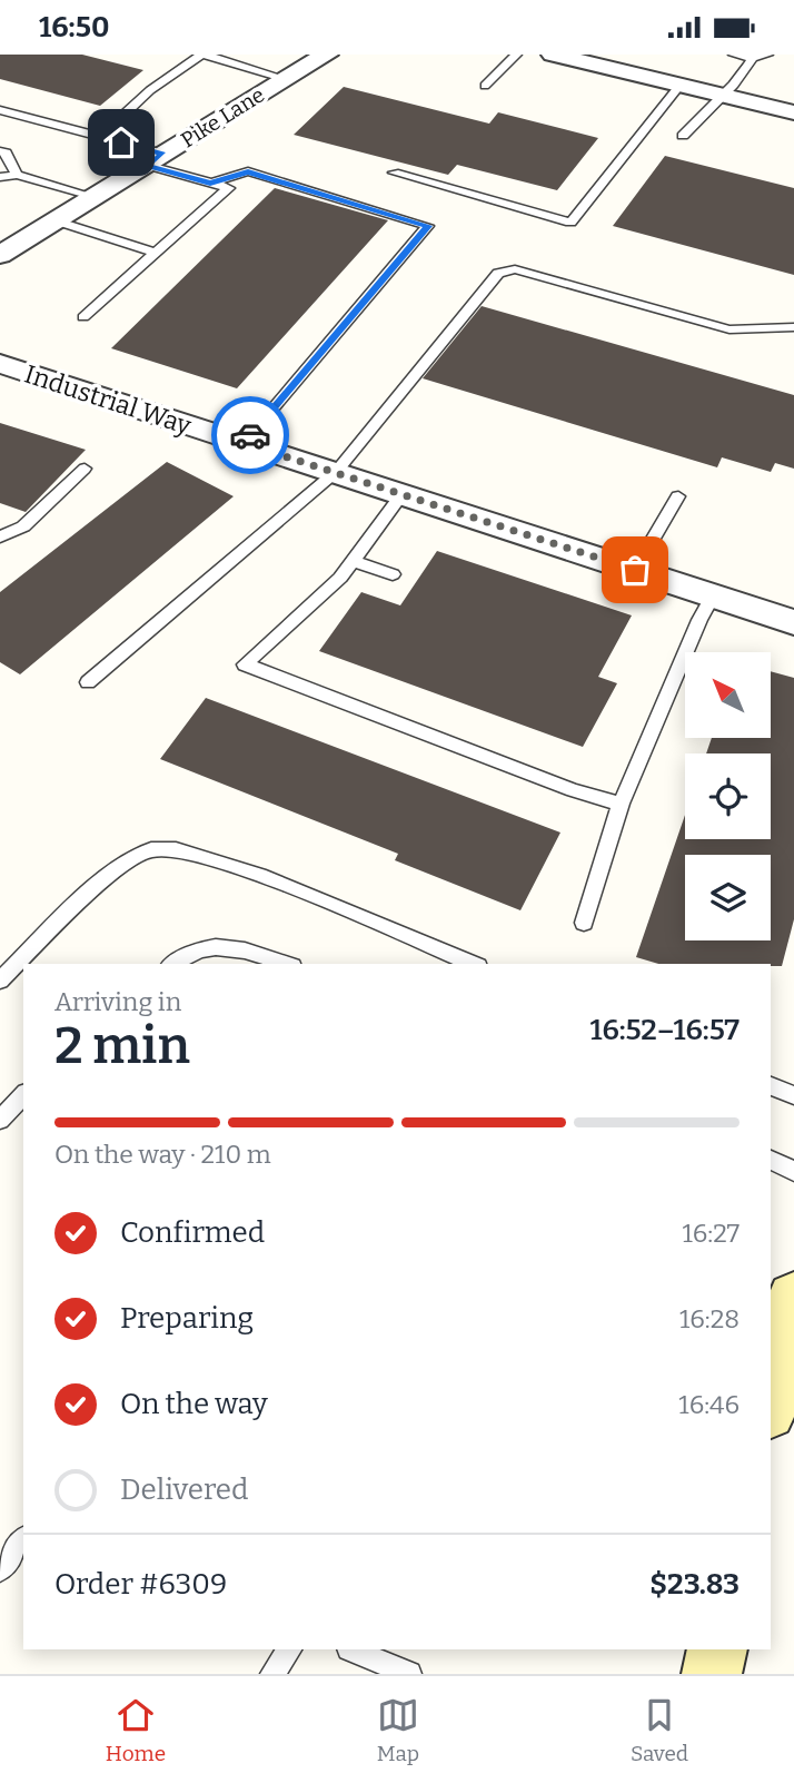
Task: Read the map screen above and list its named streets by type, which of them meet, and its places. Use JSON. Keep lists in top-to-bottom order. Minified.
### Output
{"streets":{"street":["Pike Lane","Industrial Way"]},"north":"top left","page":{"status":"16:50","heading":["2 min","Arriving in","16:52–16:57"],"panel":["Order #6309","$23.83"],"bar":"On the way · 210 m","list":[["Confirmed","16:27"],["Preparing","16:28"],["On the way","16:46"],"Delivered"],"tabs":["Home","Map","Saved"]}}
